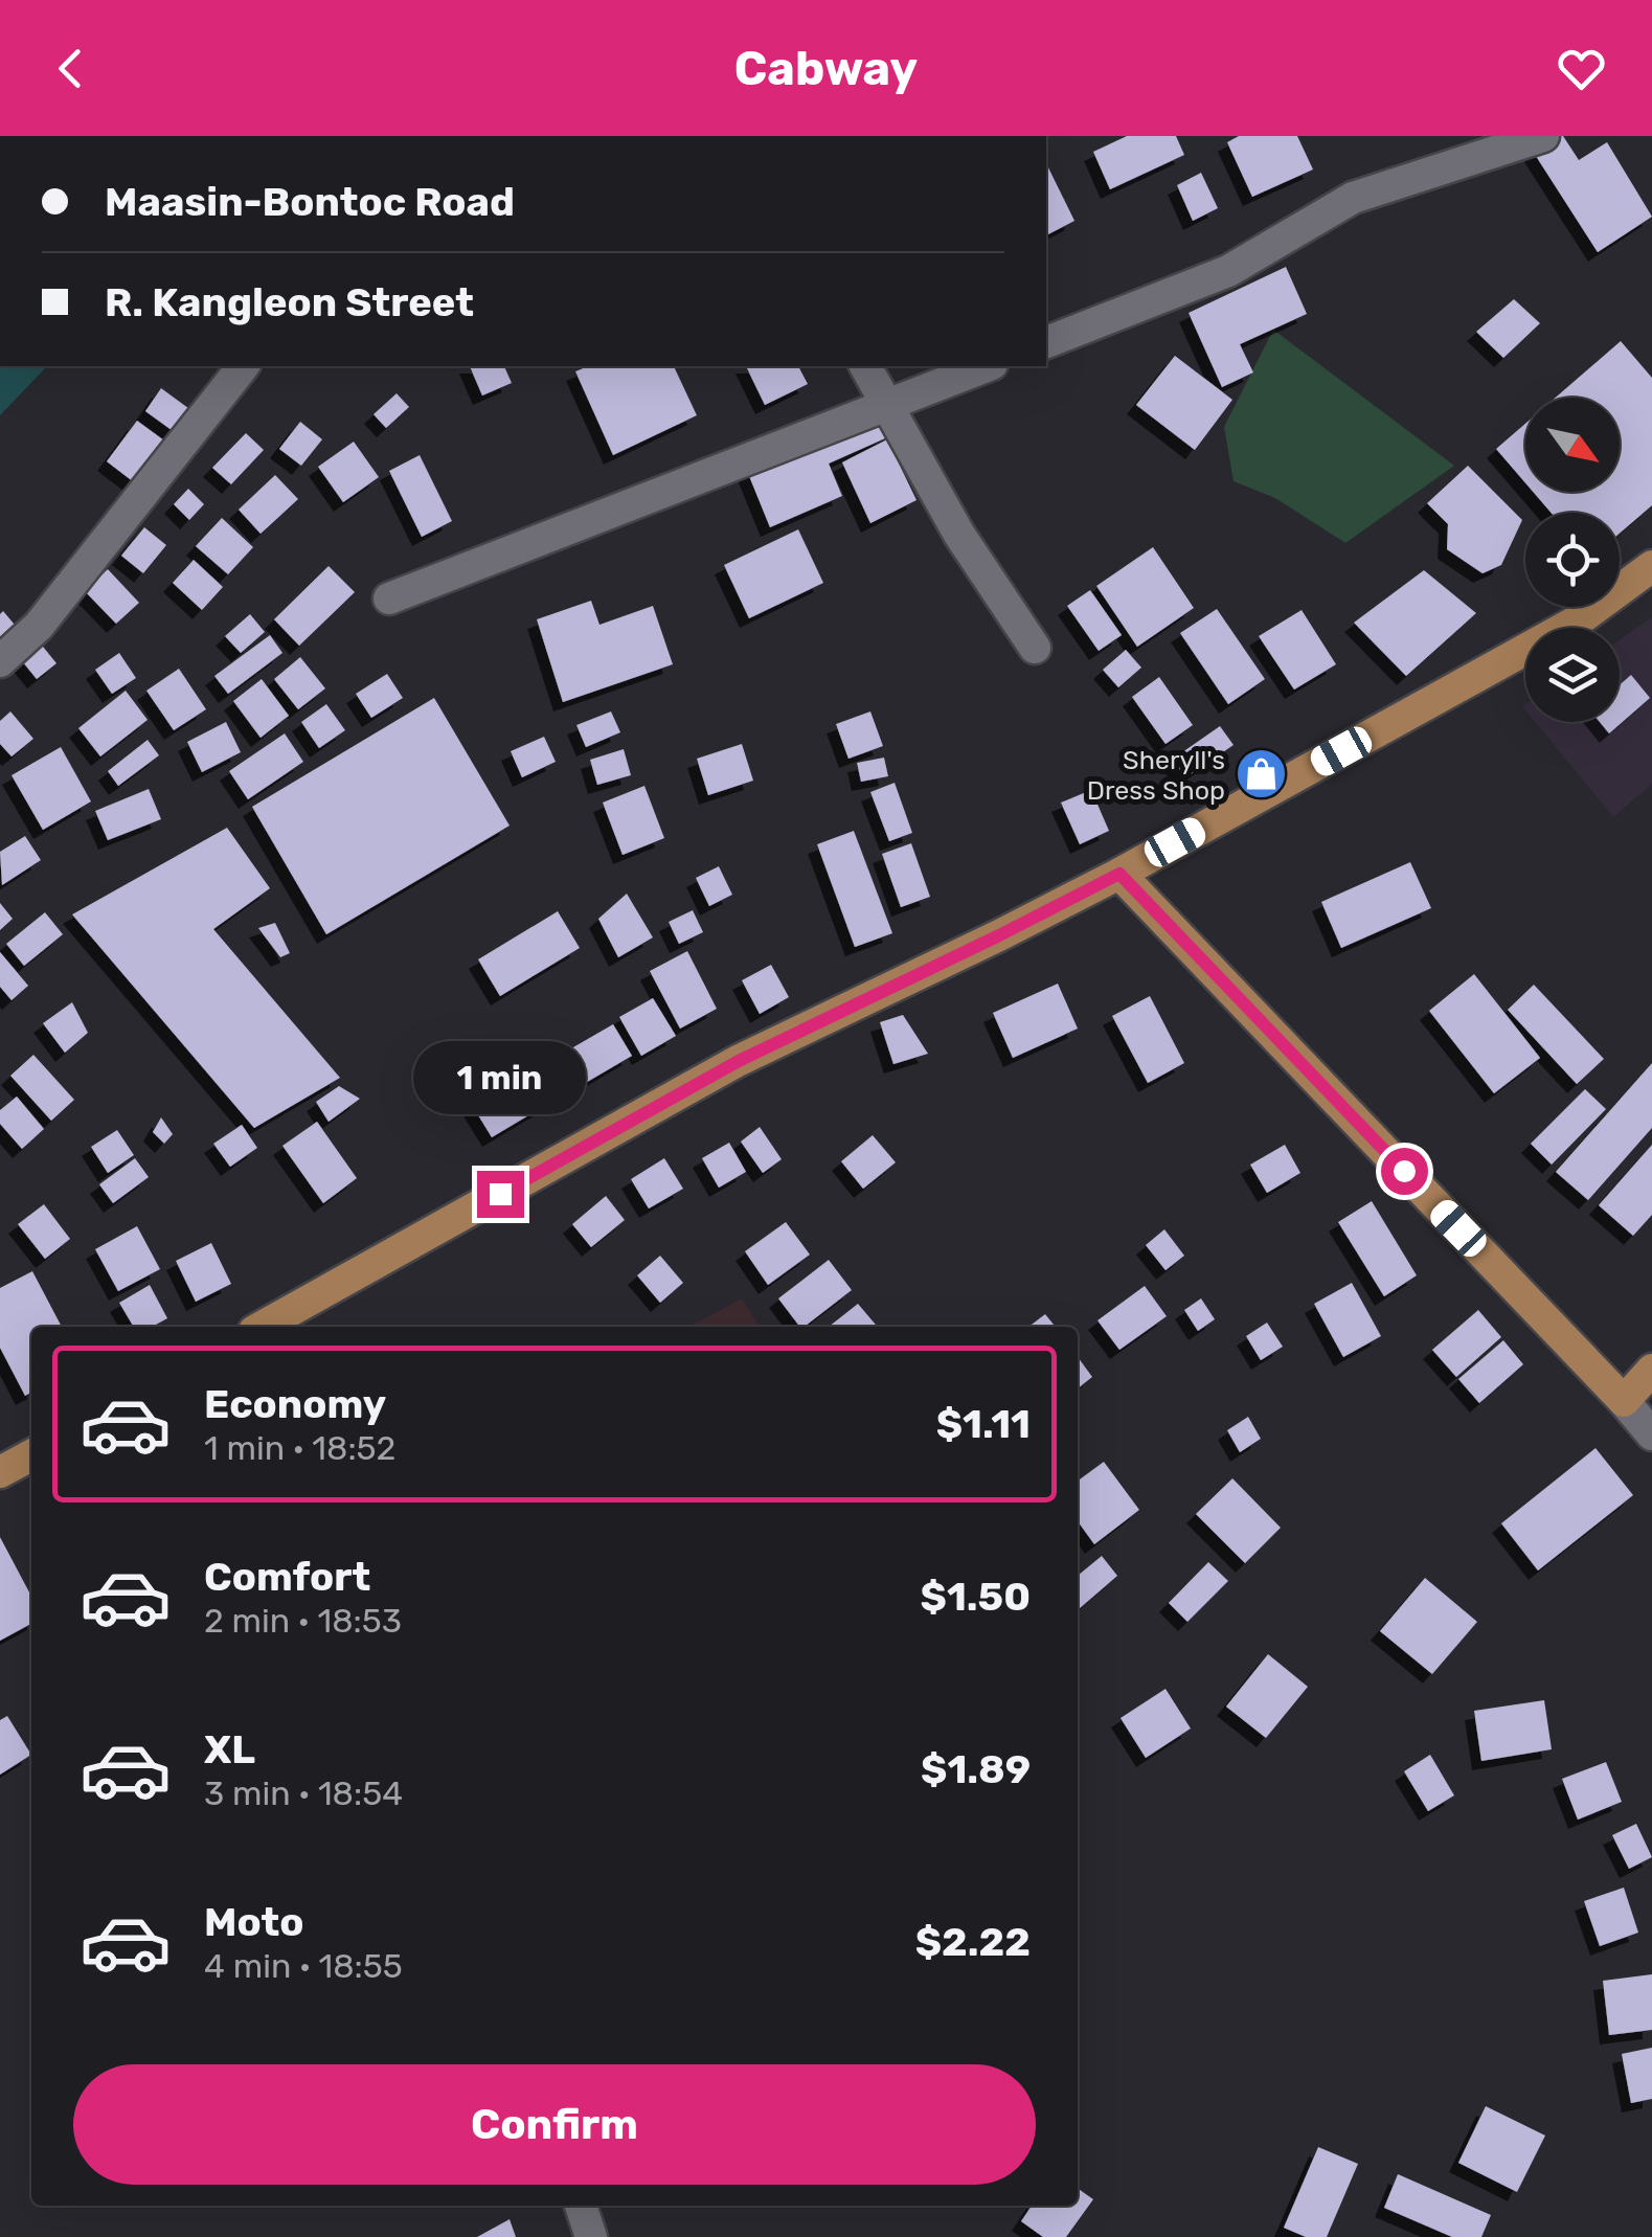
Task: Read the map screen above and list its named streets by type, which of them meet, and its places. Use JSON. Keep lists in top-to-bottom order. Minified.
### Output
{"places":{"shop":["Sheryll's Dress Shop"]},"north":"bottom right","page":{"header":"Cabway","banner":["Maasin-Bontoc Road","R. Kangleon Street"],"bubble":"1 min","list":[{"name":"Economy","note":"1 min · 18:52","value":"$1.11"},{"name":"Comfort","note":"2 min · 18:53","value":"$1.50"},{"name":"XL","note":"3 min · 18:54","value":"$1.89"},{"name":"Moto","note":"4 min · 18:55","value":"$2.22"}],"buttons":"Confirm"}}
